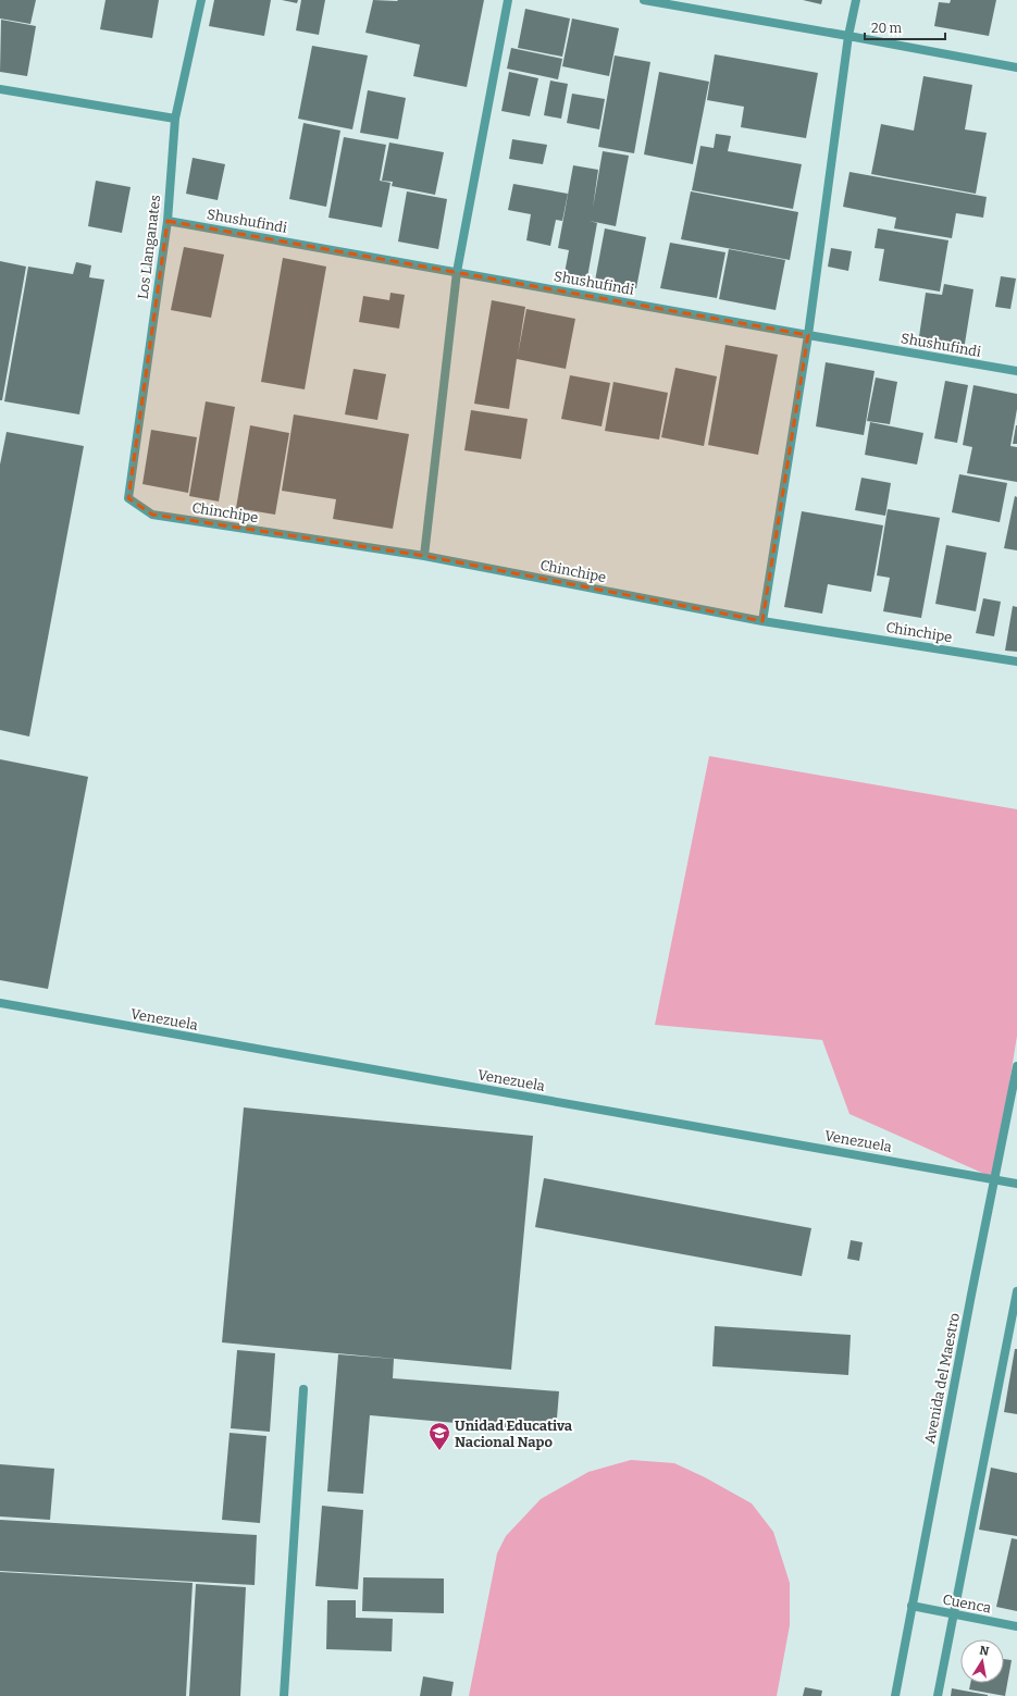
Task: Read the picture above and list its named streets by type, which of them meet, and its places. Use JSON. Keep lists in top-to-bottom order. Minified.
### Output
{"streets":{"street":["Shushufindi","Los Llanganates","Chinchipe","Venezuela","Avenida del Maestro","Cuenca"]},"crossings":[["Shushufindi","Los Llanganates"],["Los Llanganates","Chinchipe"],["Venezuela","Avenida del Maestro"],["Avenida del Maestro","Cuenca"]],"places":{"school or university":["Unidad Educativa Nacional Napo"]},"scale_bar":"20 m","north":"top"}
